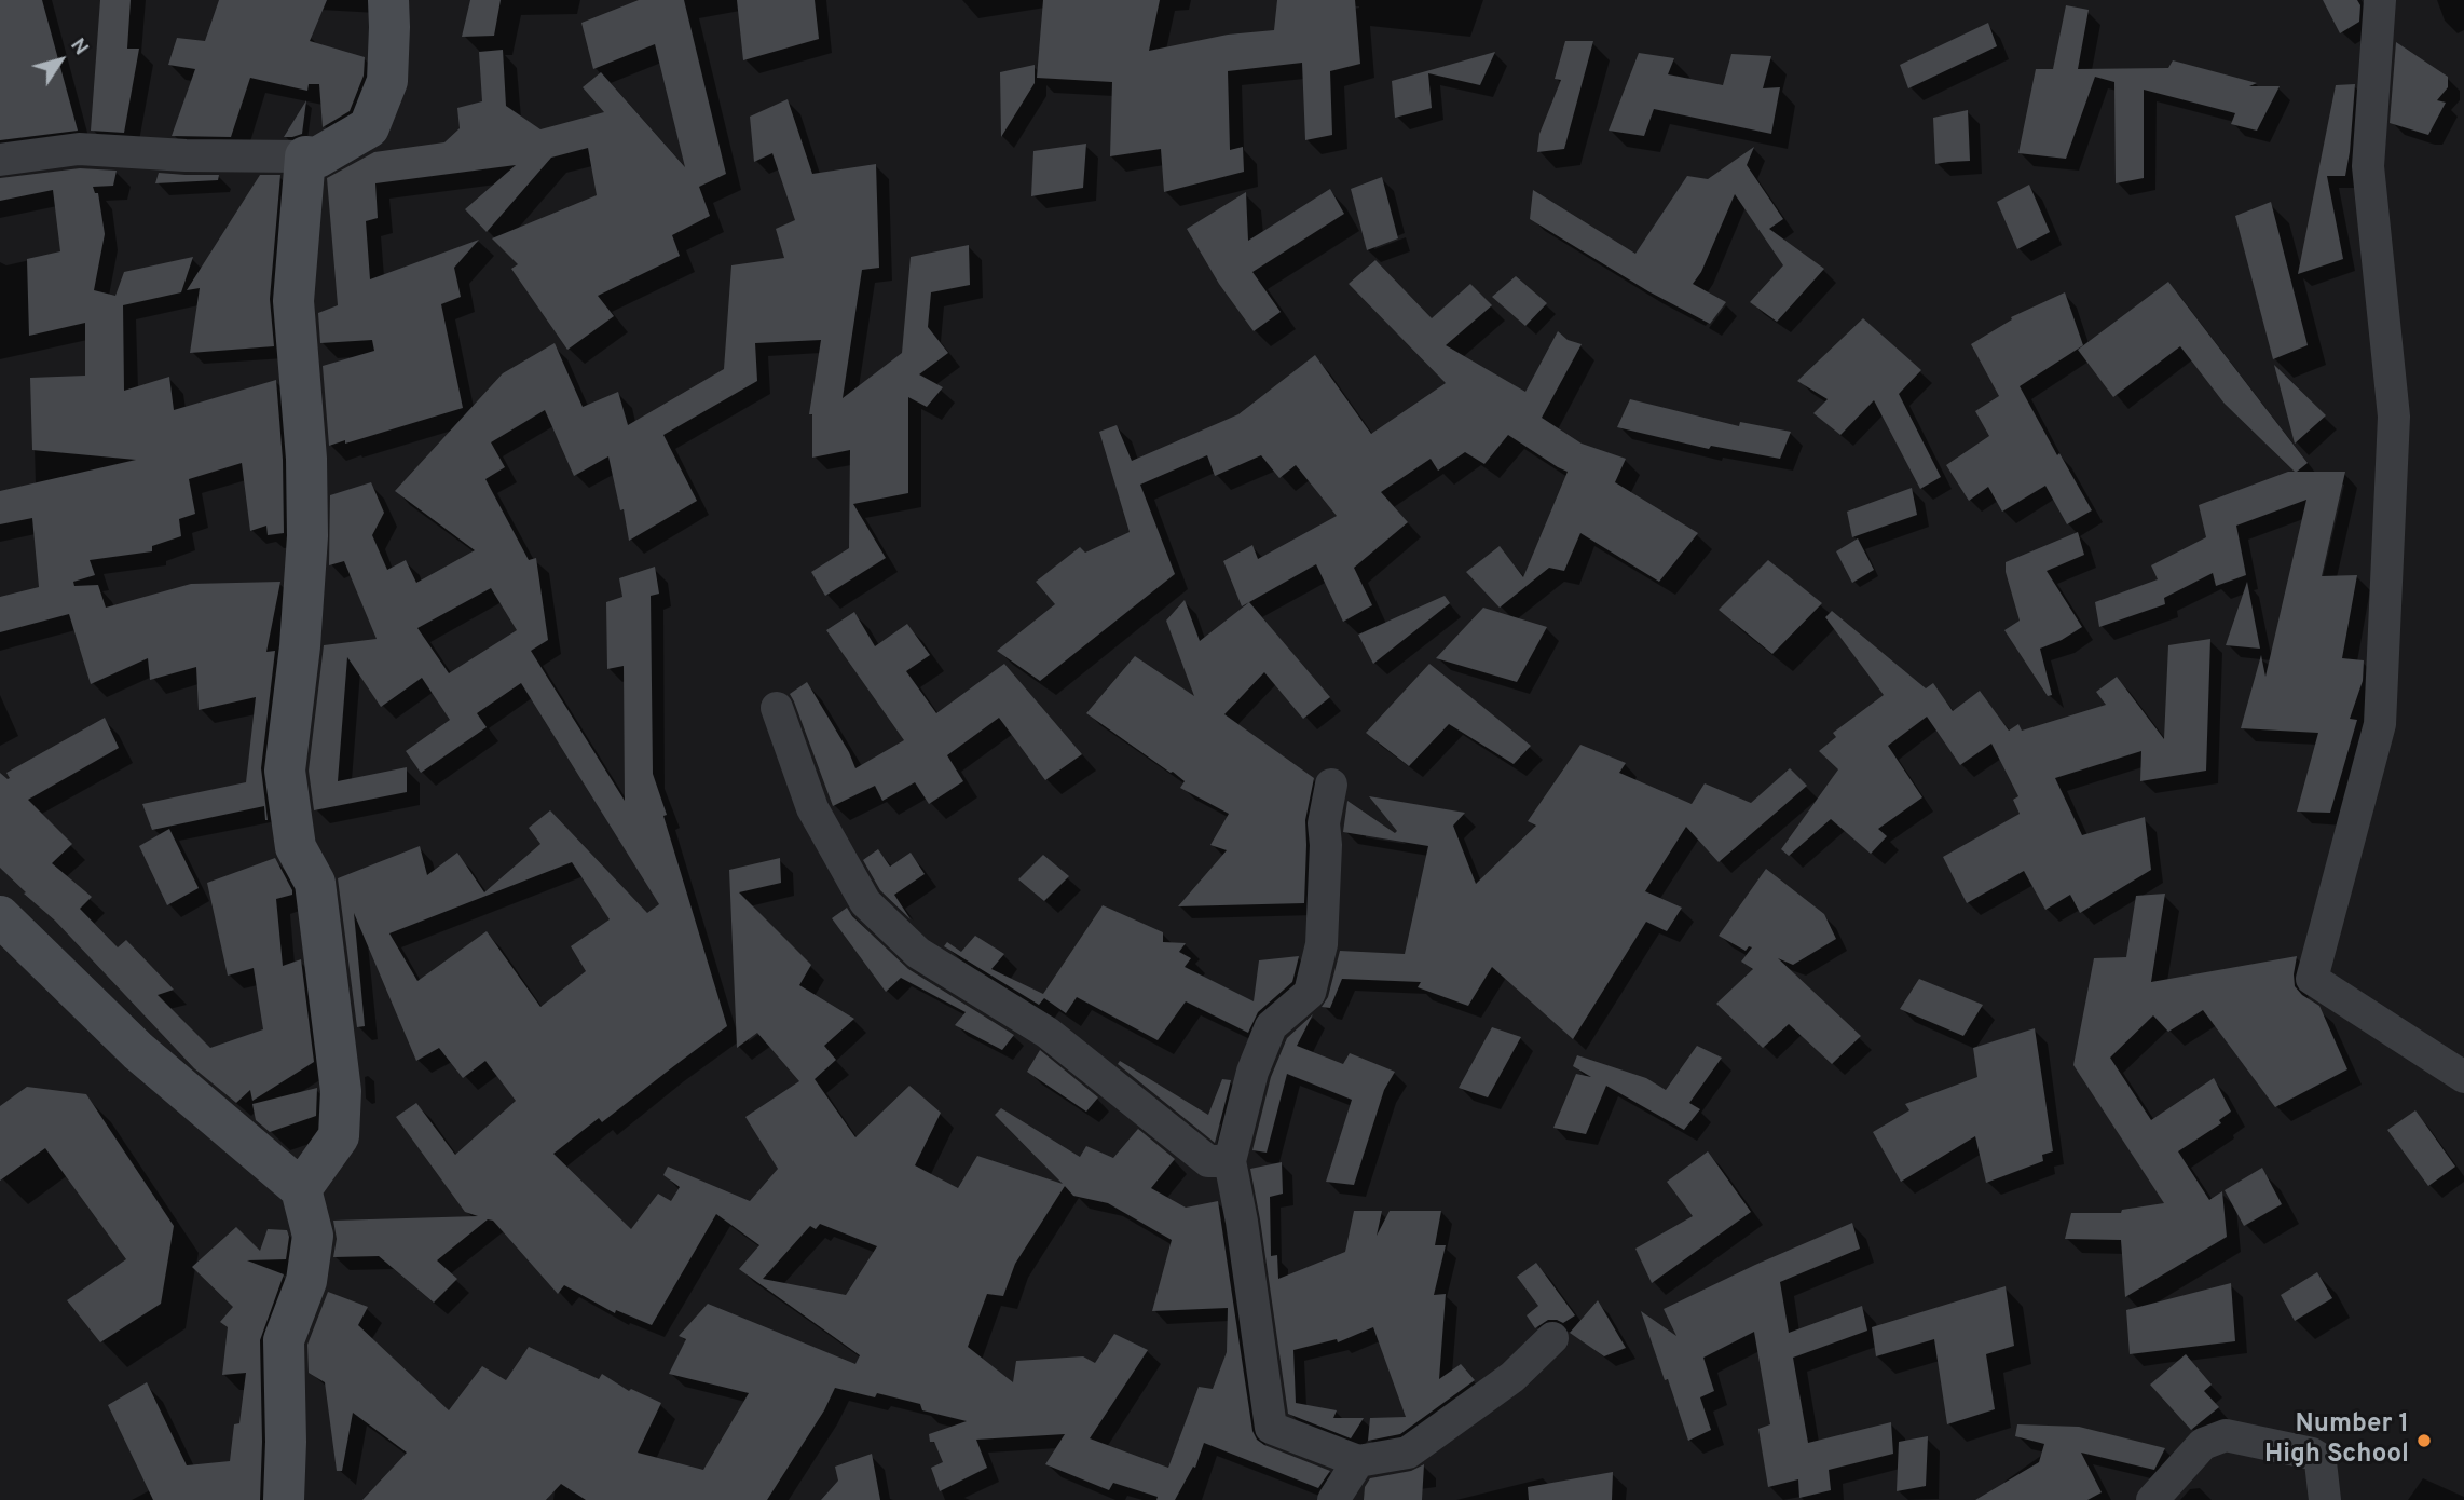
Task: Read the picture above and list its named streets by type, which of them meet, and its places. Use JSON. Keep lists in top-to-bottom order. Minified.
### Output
{"places":["Number 1 High School"],"north":"top right"}
